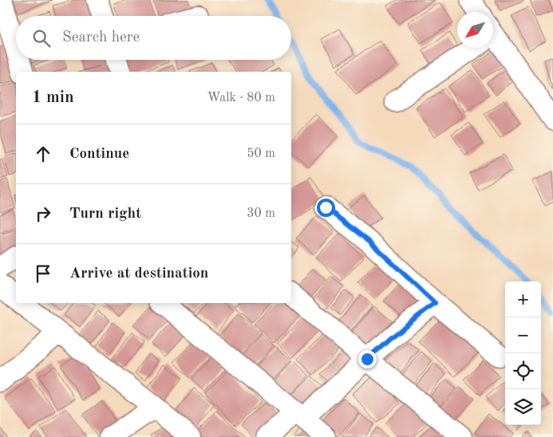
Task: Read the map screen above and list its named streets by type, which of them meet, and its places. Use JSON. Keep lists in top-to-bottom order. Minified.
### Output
{"north":"bottom left","page":{"search":"Search here","heading":["1 min","Walk · 80 m"],"list":[["Continue","50 m"],["Turn right","30 m"],"Arrive at destination"],"map_buttons":["+","−"]}}
